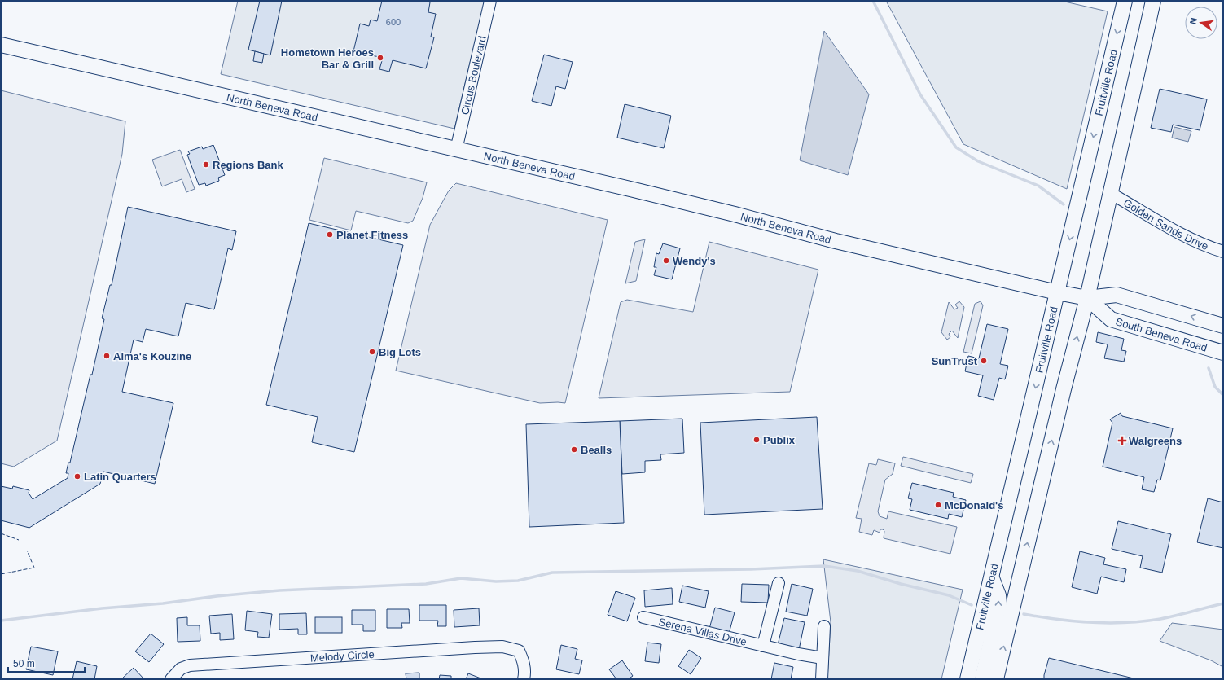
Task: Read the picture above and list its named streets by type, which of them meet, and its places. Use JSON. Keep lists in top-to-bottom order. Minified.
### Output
{"streets":{"main road":["Fruitville Road","North Beneva Road","South Beneva Road"],"street":["Circus Boulevard","Golden Sands Drive","Serena Villas Drive","Melody Circle"]},"crossings":[["Circus Boulevard","North Beneva Road"],["Fruitville Road","North Beneva Road"]],"places":{"other":["Hometown Heroes Bar & Grill","Regions Bank","Planet Fitness","Wendy's","Big Lots","Alma's Kouzine","SunTrust","Publix","Bealls","Latin Quarters","McDonald's"],"health":["Walgreens"]},"house_numbers":["600"],"scale_bar":"50 m","north":"left"}
